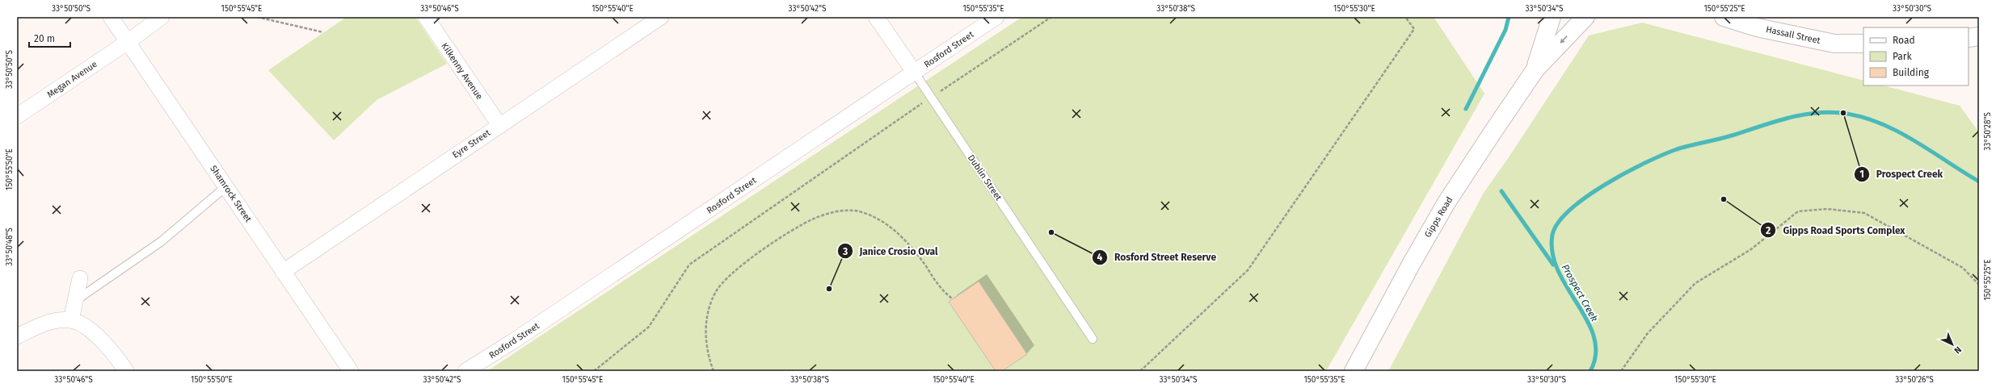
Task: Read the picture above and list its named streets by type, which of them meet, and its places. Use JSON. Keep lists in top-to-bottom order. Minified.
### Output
{"streets":{"main road":["Hassall Street","Gipps Road"],"street":["Rosford Street","Kilkenny Avenue","Megan Avenue","Eyre Street","Dublin Street","Shamrock Street"]},"crossings":[["Rosford Street","Dublin Street"],["Kilkenny Avenue","Eyre Street"],["Megan Avenue","Shamrock Street"],["Eyre Street","Shamrock Street"]],"water":["Prospect Creek"],"places":["Prospect Creek","Gipps Road Sports Complex","Rosford Street Reserve","Janice Crosio Oval"],"legend":["Road","Park","Building"],"scale_bar":"20 m","north":"bottom right","coordinates":["33°50'50\"S","150°55'45\"E","33°50'46\"S","150°55'40\"E","33°50'42\"S","150°55'35\"E","33°50'38\"S","150°55'30\"E","33°50'34\"S","150°55'25\"E","33°50'30\"S","33°50'28\"S","150°55'50\"E","33°50'48\"S","33°50'26\"S"]}
